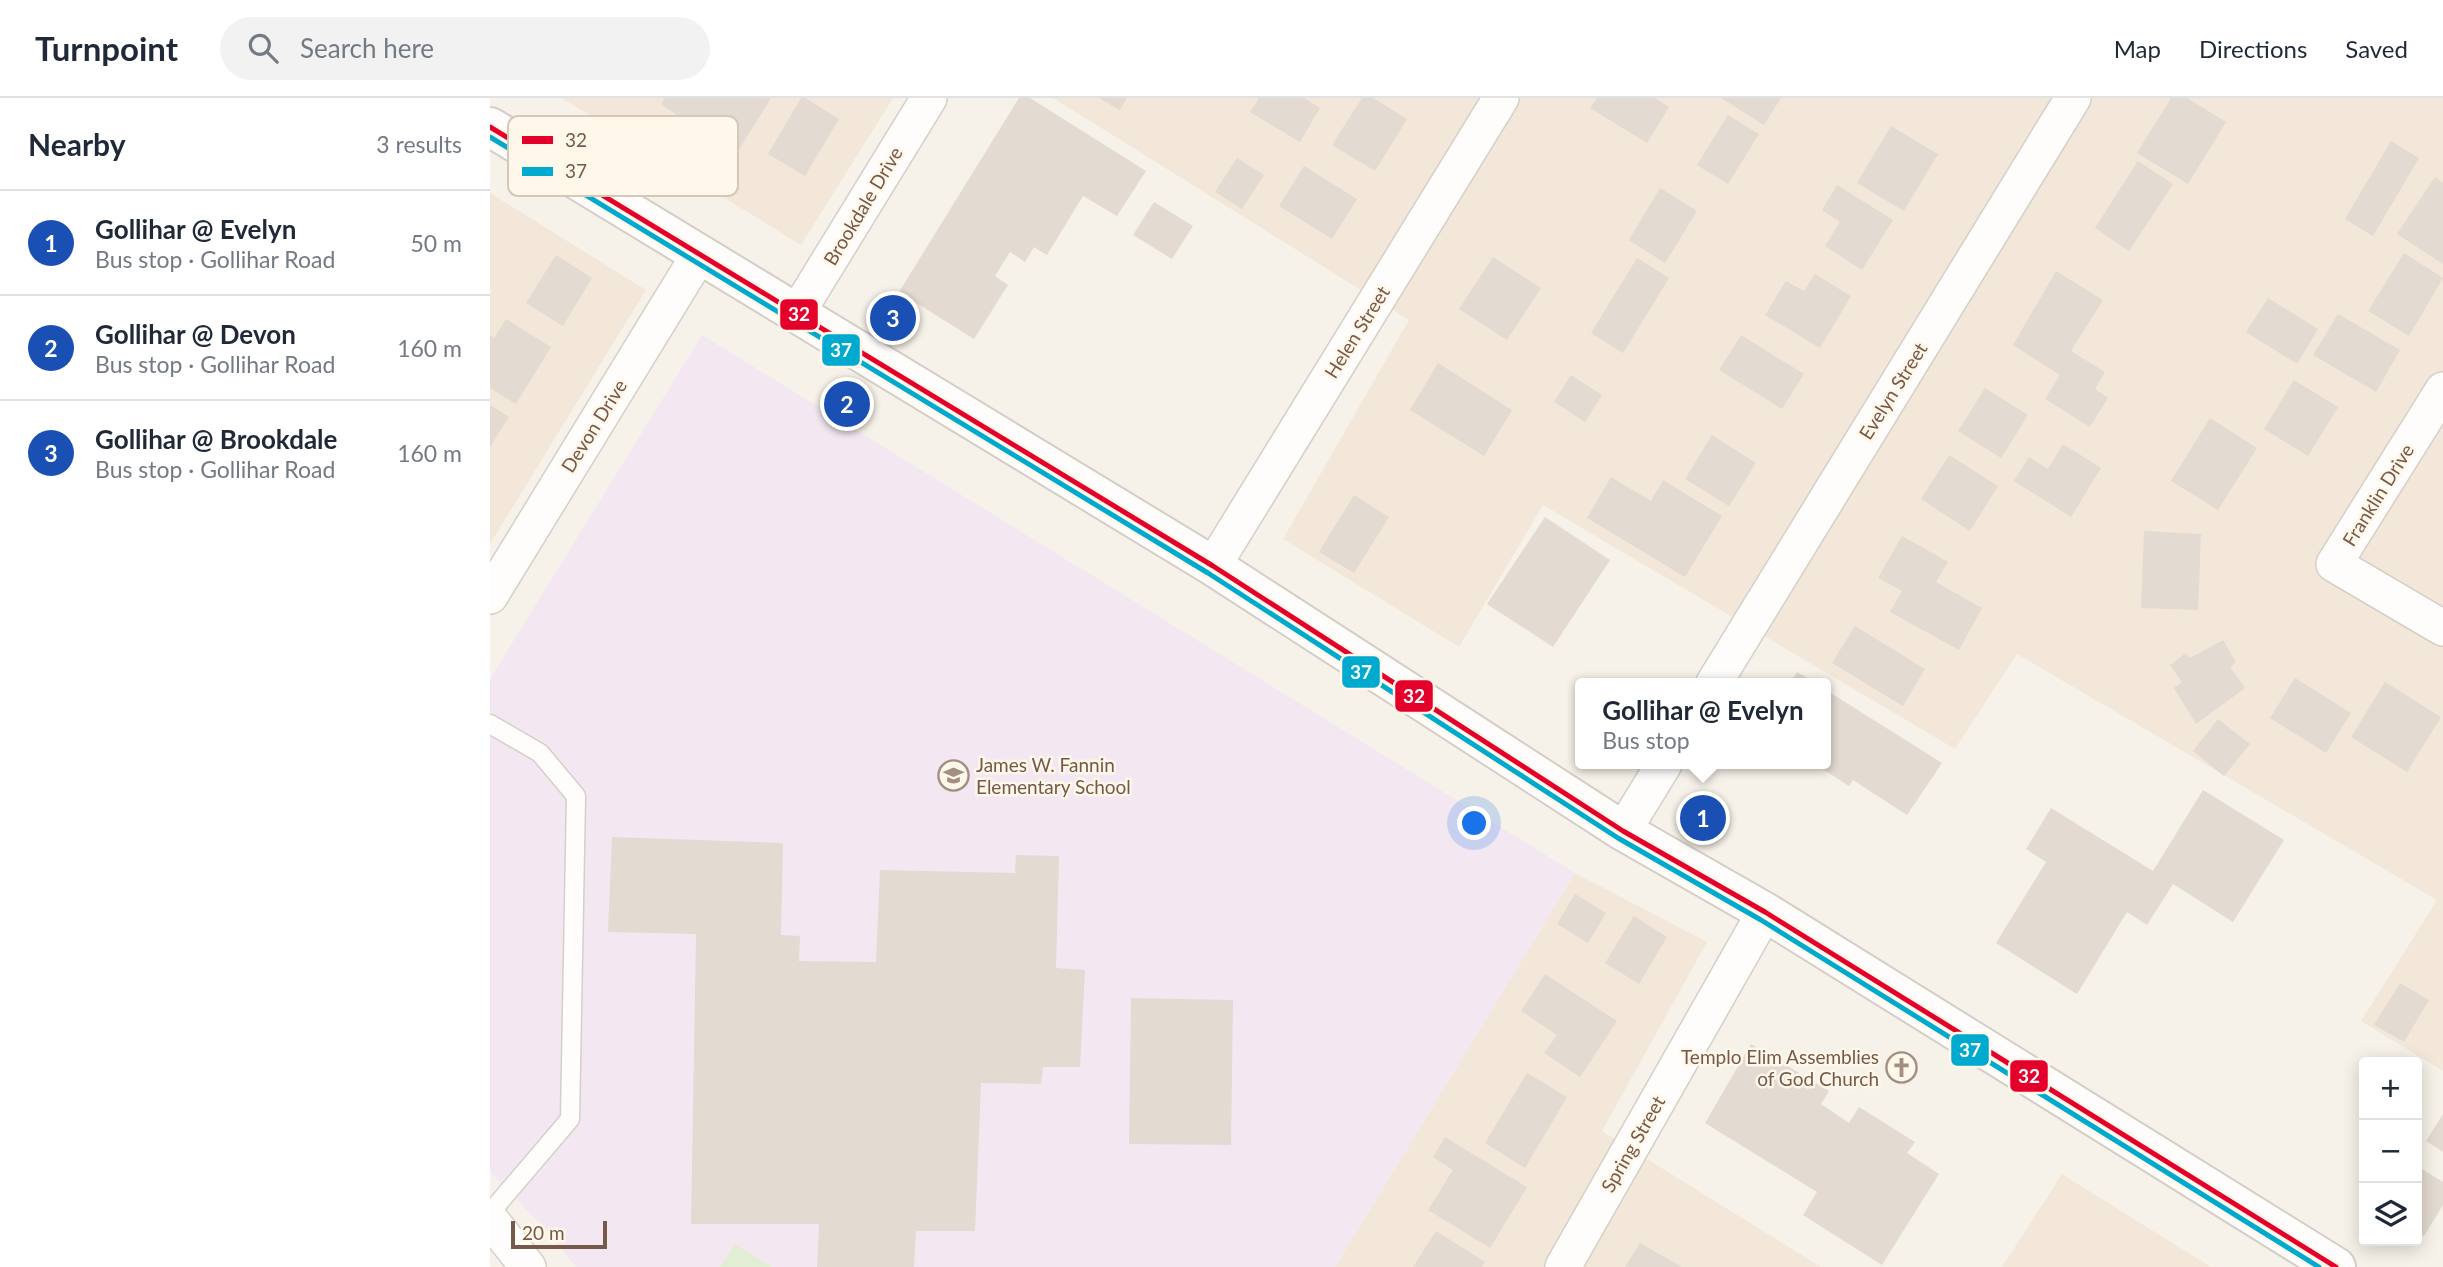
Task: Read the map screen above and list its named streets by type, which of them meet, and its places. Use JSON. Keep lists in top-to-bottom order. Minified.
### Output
{"streets":{"street":["Brookdale Drive","Helen Street","Evelyn Street","Devon Drive","Franklin Drive","Spring Street"]},"places":{"school or university":["James W. Fannin Elementary School"],"church":["Templo Elim Assemblies of God Church"]},"lines":["transit line 32","transit line 37"],"legend":["32","37"],"scale_bar":"20 m","page":{"header":"Turnpoint","search":"Search here","nav":["Map","Directions","Saved"],"heading":["Nearby","3 results"],"list":[{"mark":"1","name":"Gollihar @ Evelyn","note":"Bus stop · Gollihar Road","value":"50 m"},{"mark":"2","name":"Gollihar @ Devon","note":"Bus stop · Gollihar Road","value":"160 m"},{"mark":"3","name":"Gollihar @ Brookdale","note":"Bus stop · Gollihar Road","value":"160 m"}],"pins":["3","2","1"],"popup":["Gollihar @ Evelyn","Bus stop"],"map_buttons":["+","−"],"scale":"20 m"}}
